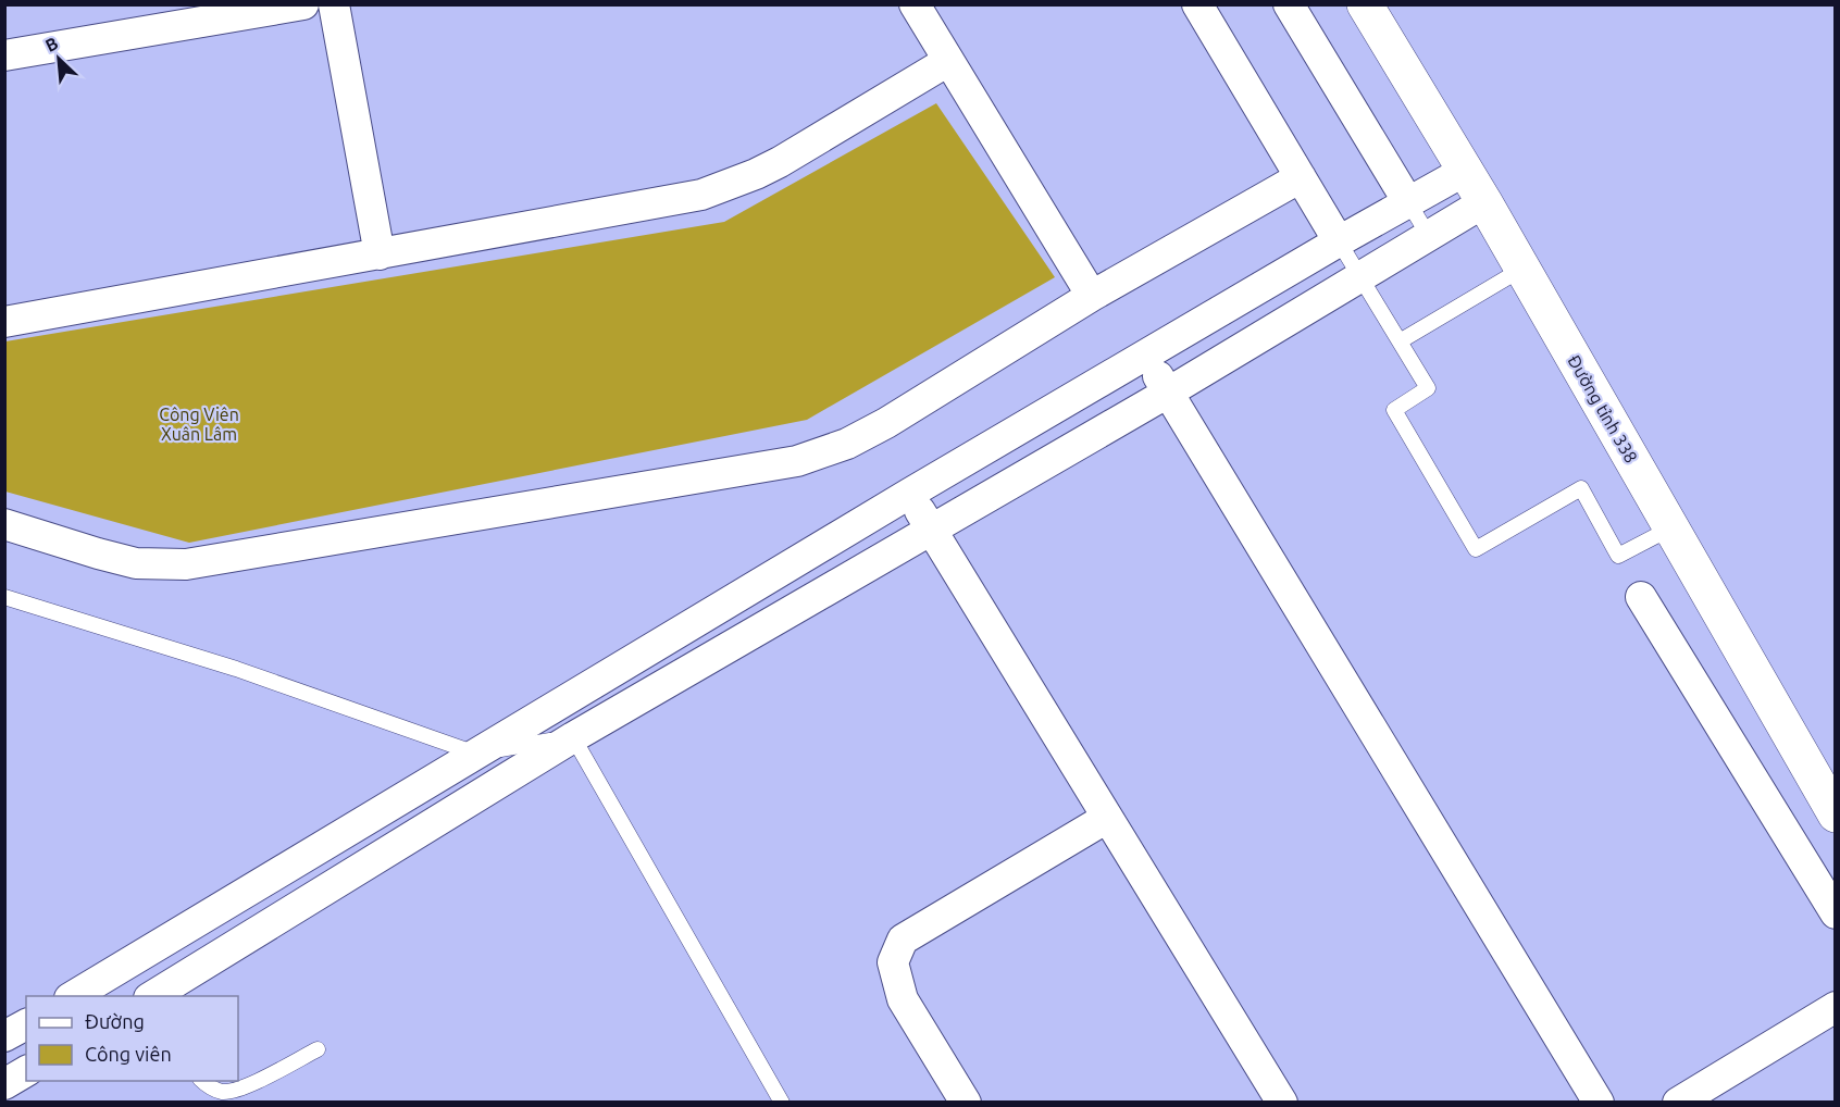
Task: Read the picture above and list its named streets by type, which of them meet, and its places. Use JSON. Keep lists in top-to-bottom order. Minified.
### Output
{"streets":{"main road":["Đường tỉnh 338"]},"parks":["Công Viên Xuân Lâm"],"legend":["Đường","Công viên"],"north":"top left"}
